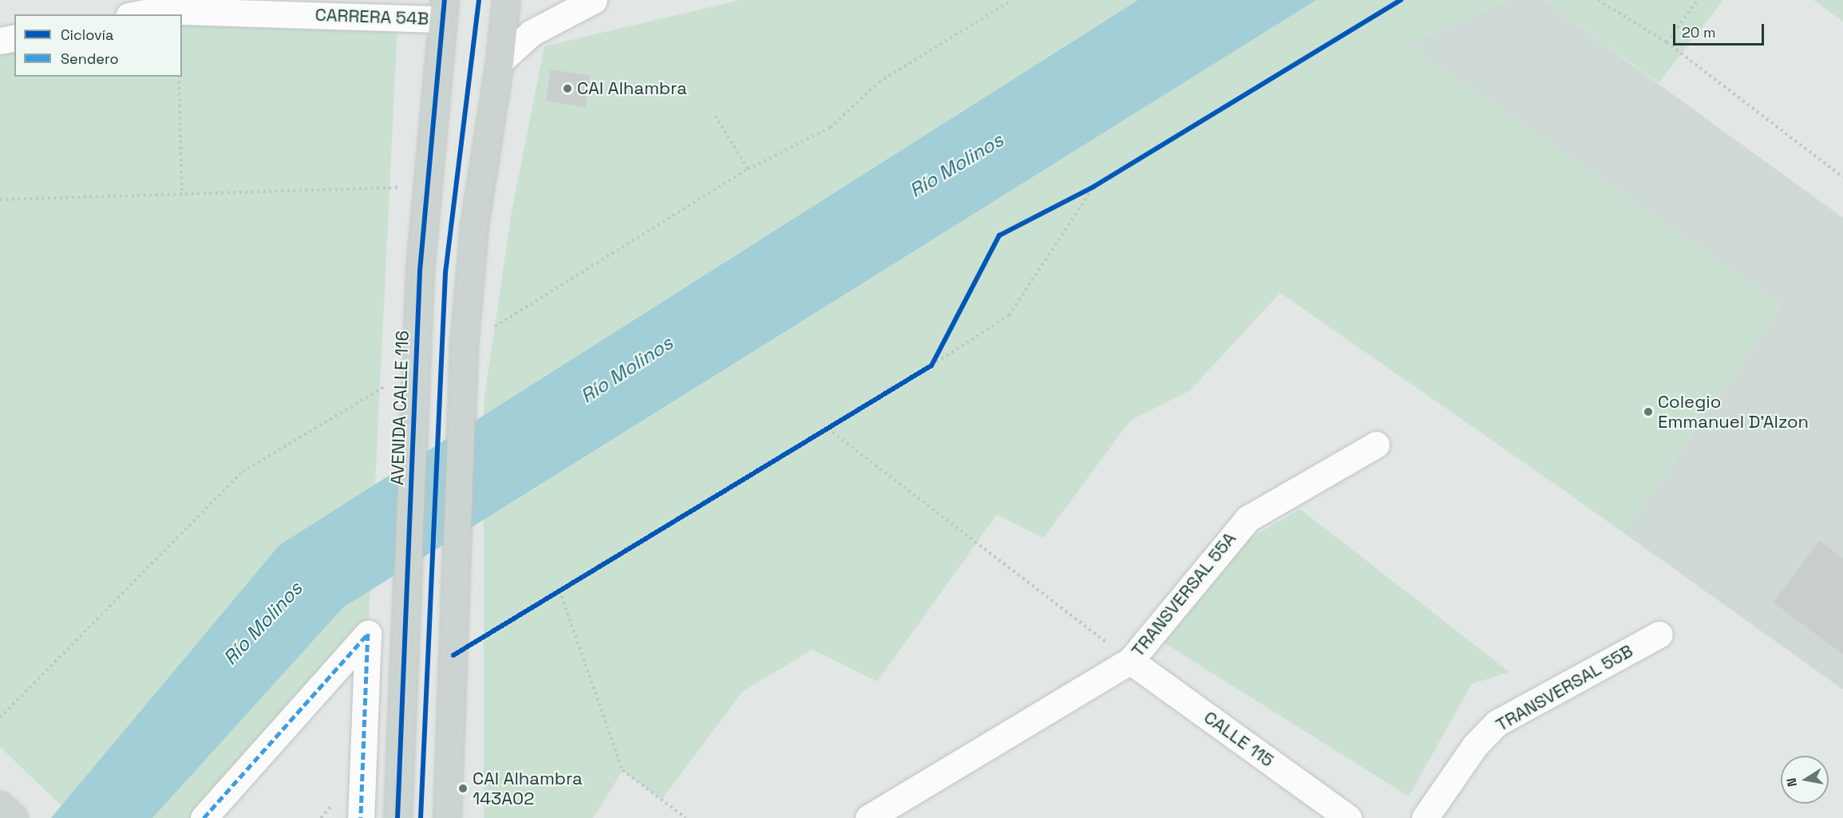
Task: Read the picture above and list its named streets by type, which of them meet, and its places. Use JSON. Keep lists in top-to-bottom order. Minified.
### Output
{"streets":{"main road":["AVENIDA CALLE 116"],"street":["CARRERA 54B","TRANSVERSAL 55A","TRANSVERSAL 55B","CALLE 115"]},"crossings":[["CARRERA 54B","AVENIDA CALLE 116"],["TRANSVERSAL 55A","CALLE 115"]],"water":["Río Molinos"],"places":["CAI Alhambra","Colegio Emmanuel D'Alzon","CAI Alhambra 143A02"],"legend":["Ciclovía","Sendero"],"scale_bar":"20 m","north":"left"}
